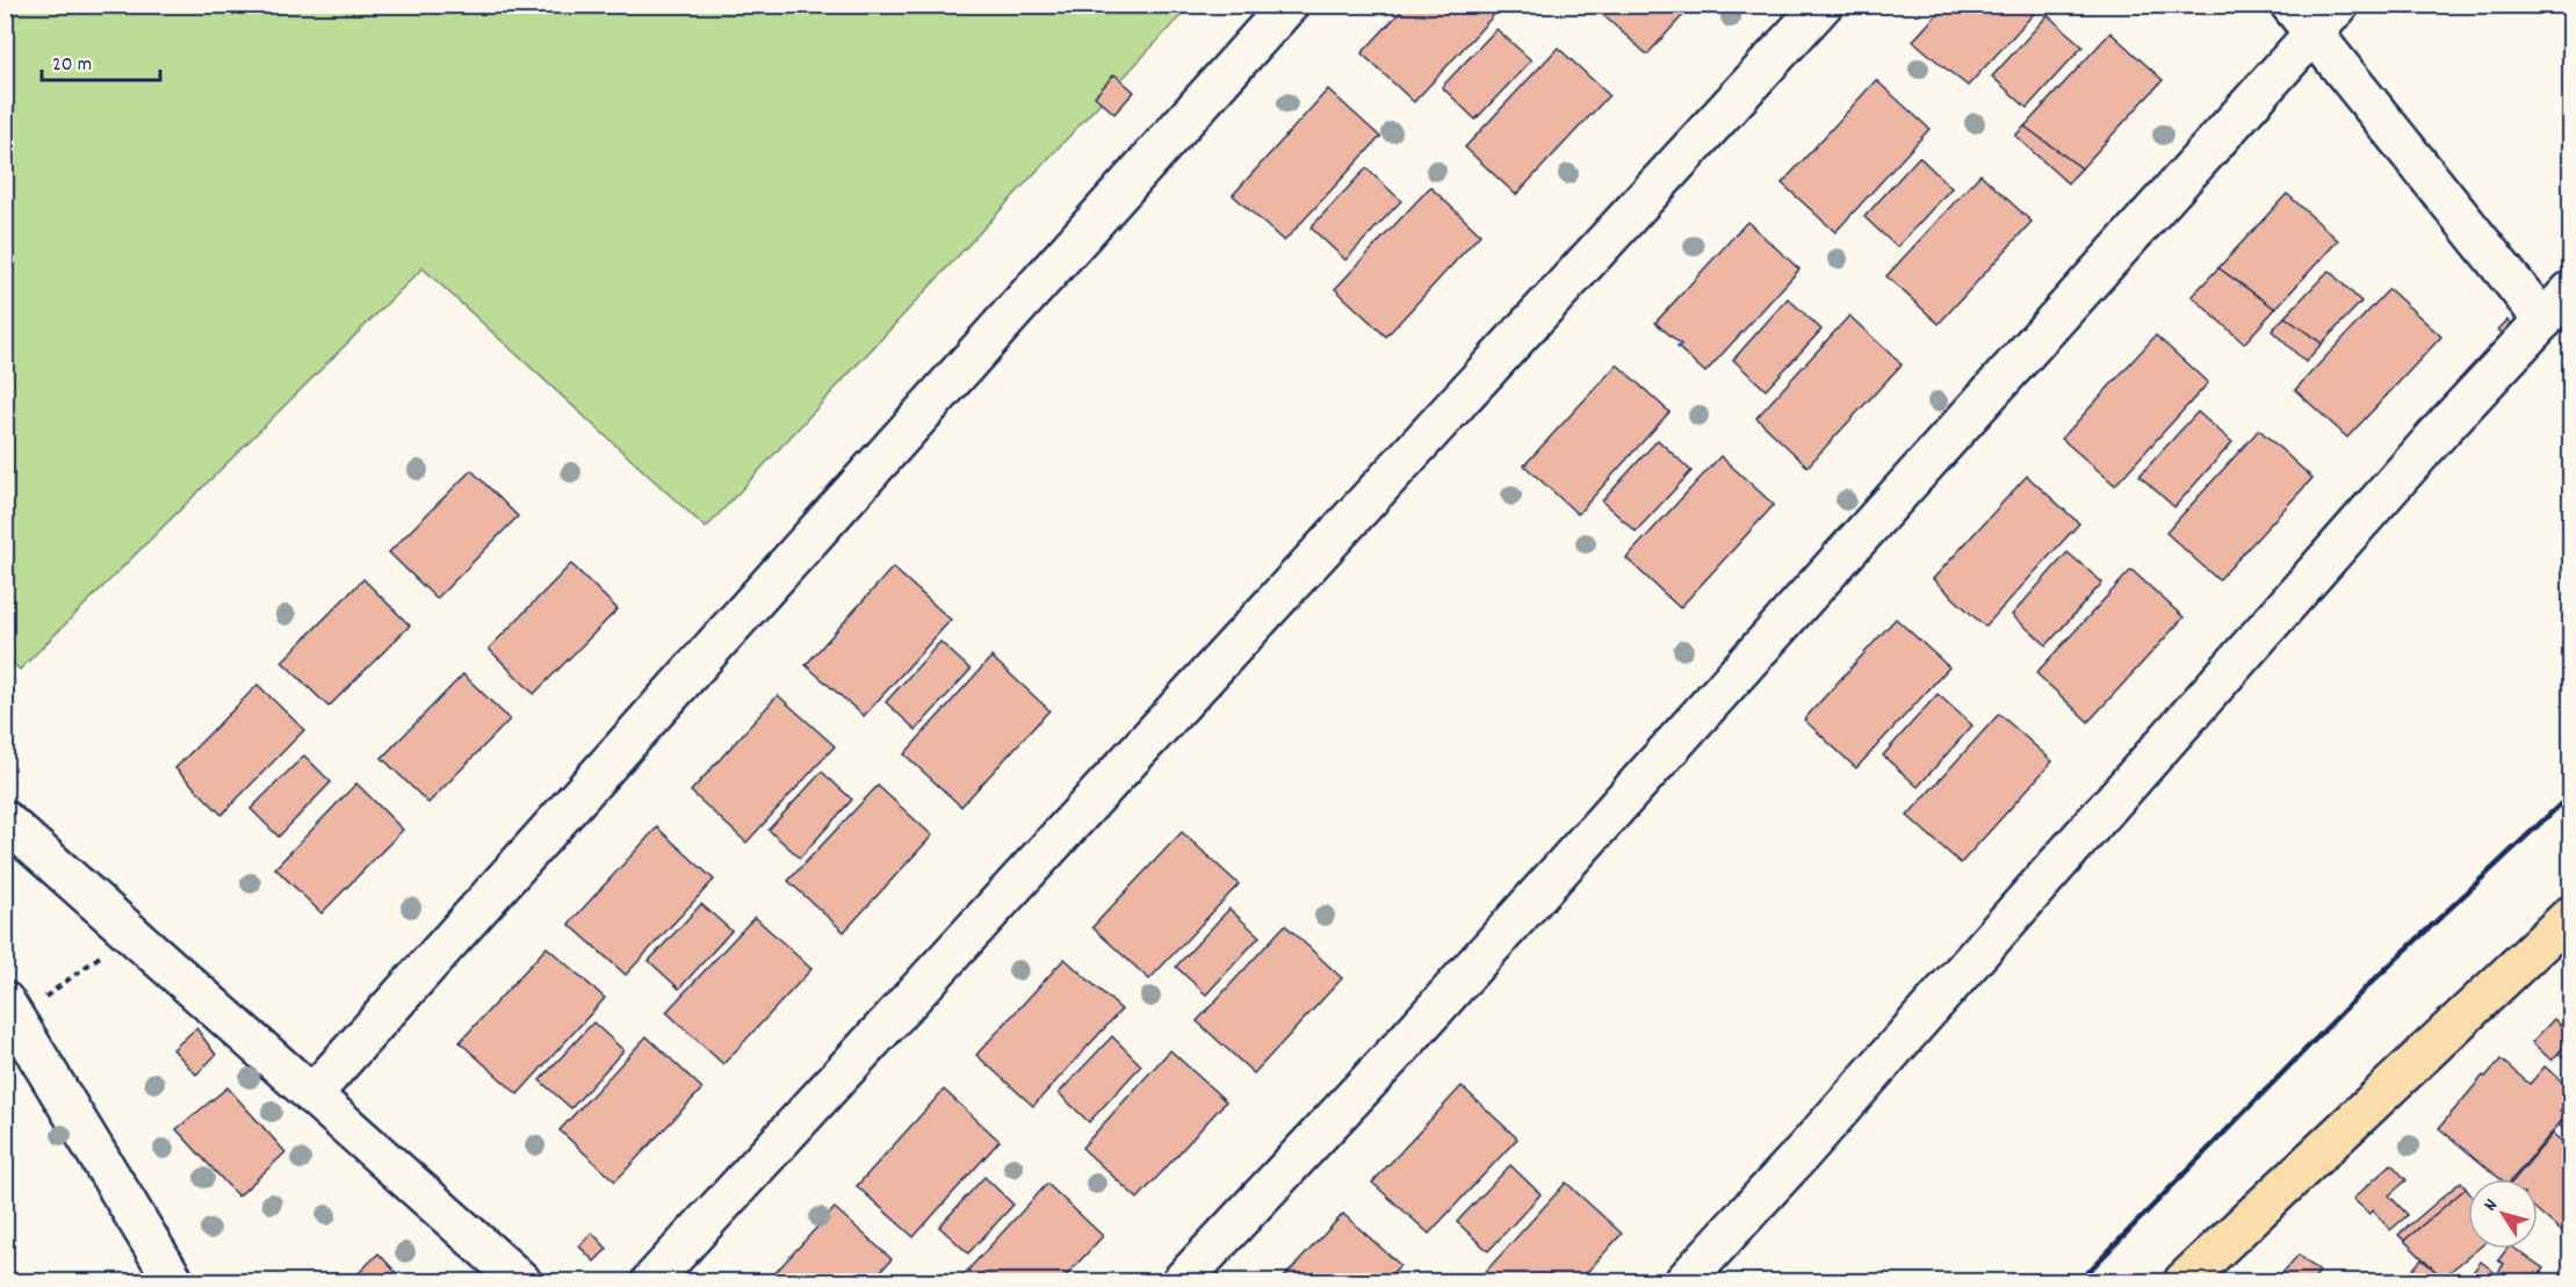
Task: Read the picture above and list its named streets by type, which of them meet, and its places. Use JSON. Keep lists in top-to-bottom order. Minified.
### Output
{"scale_bar":"20 m","north":"top left"}
